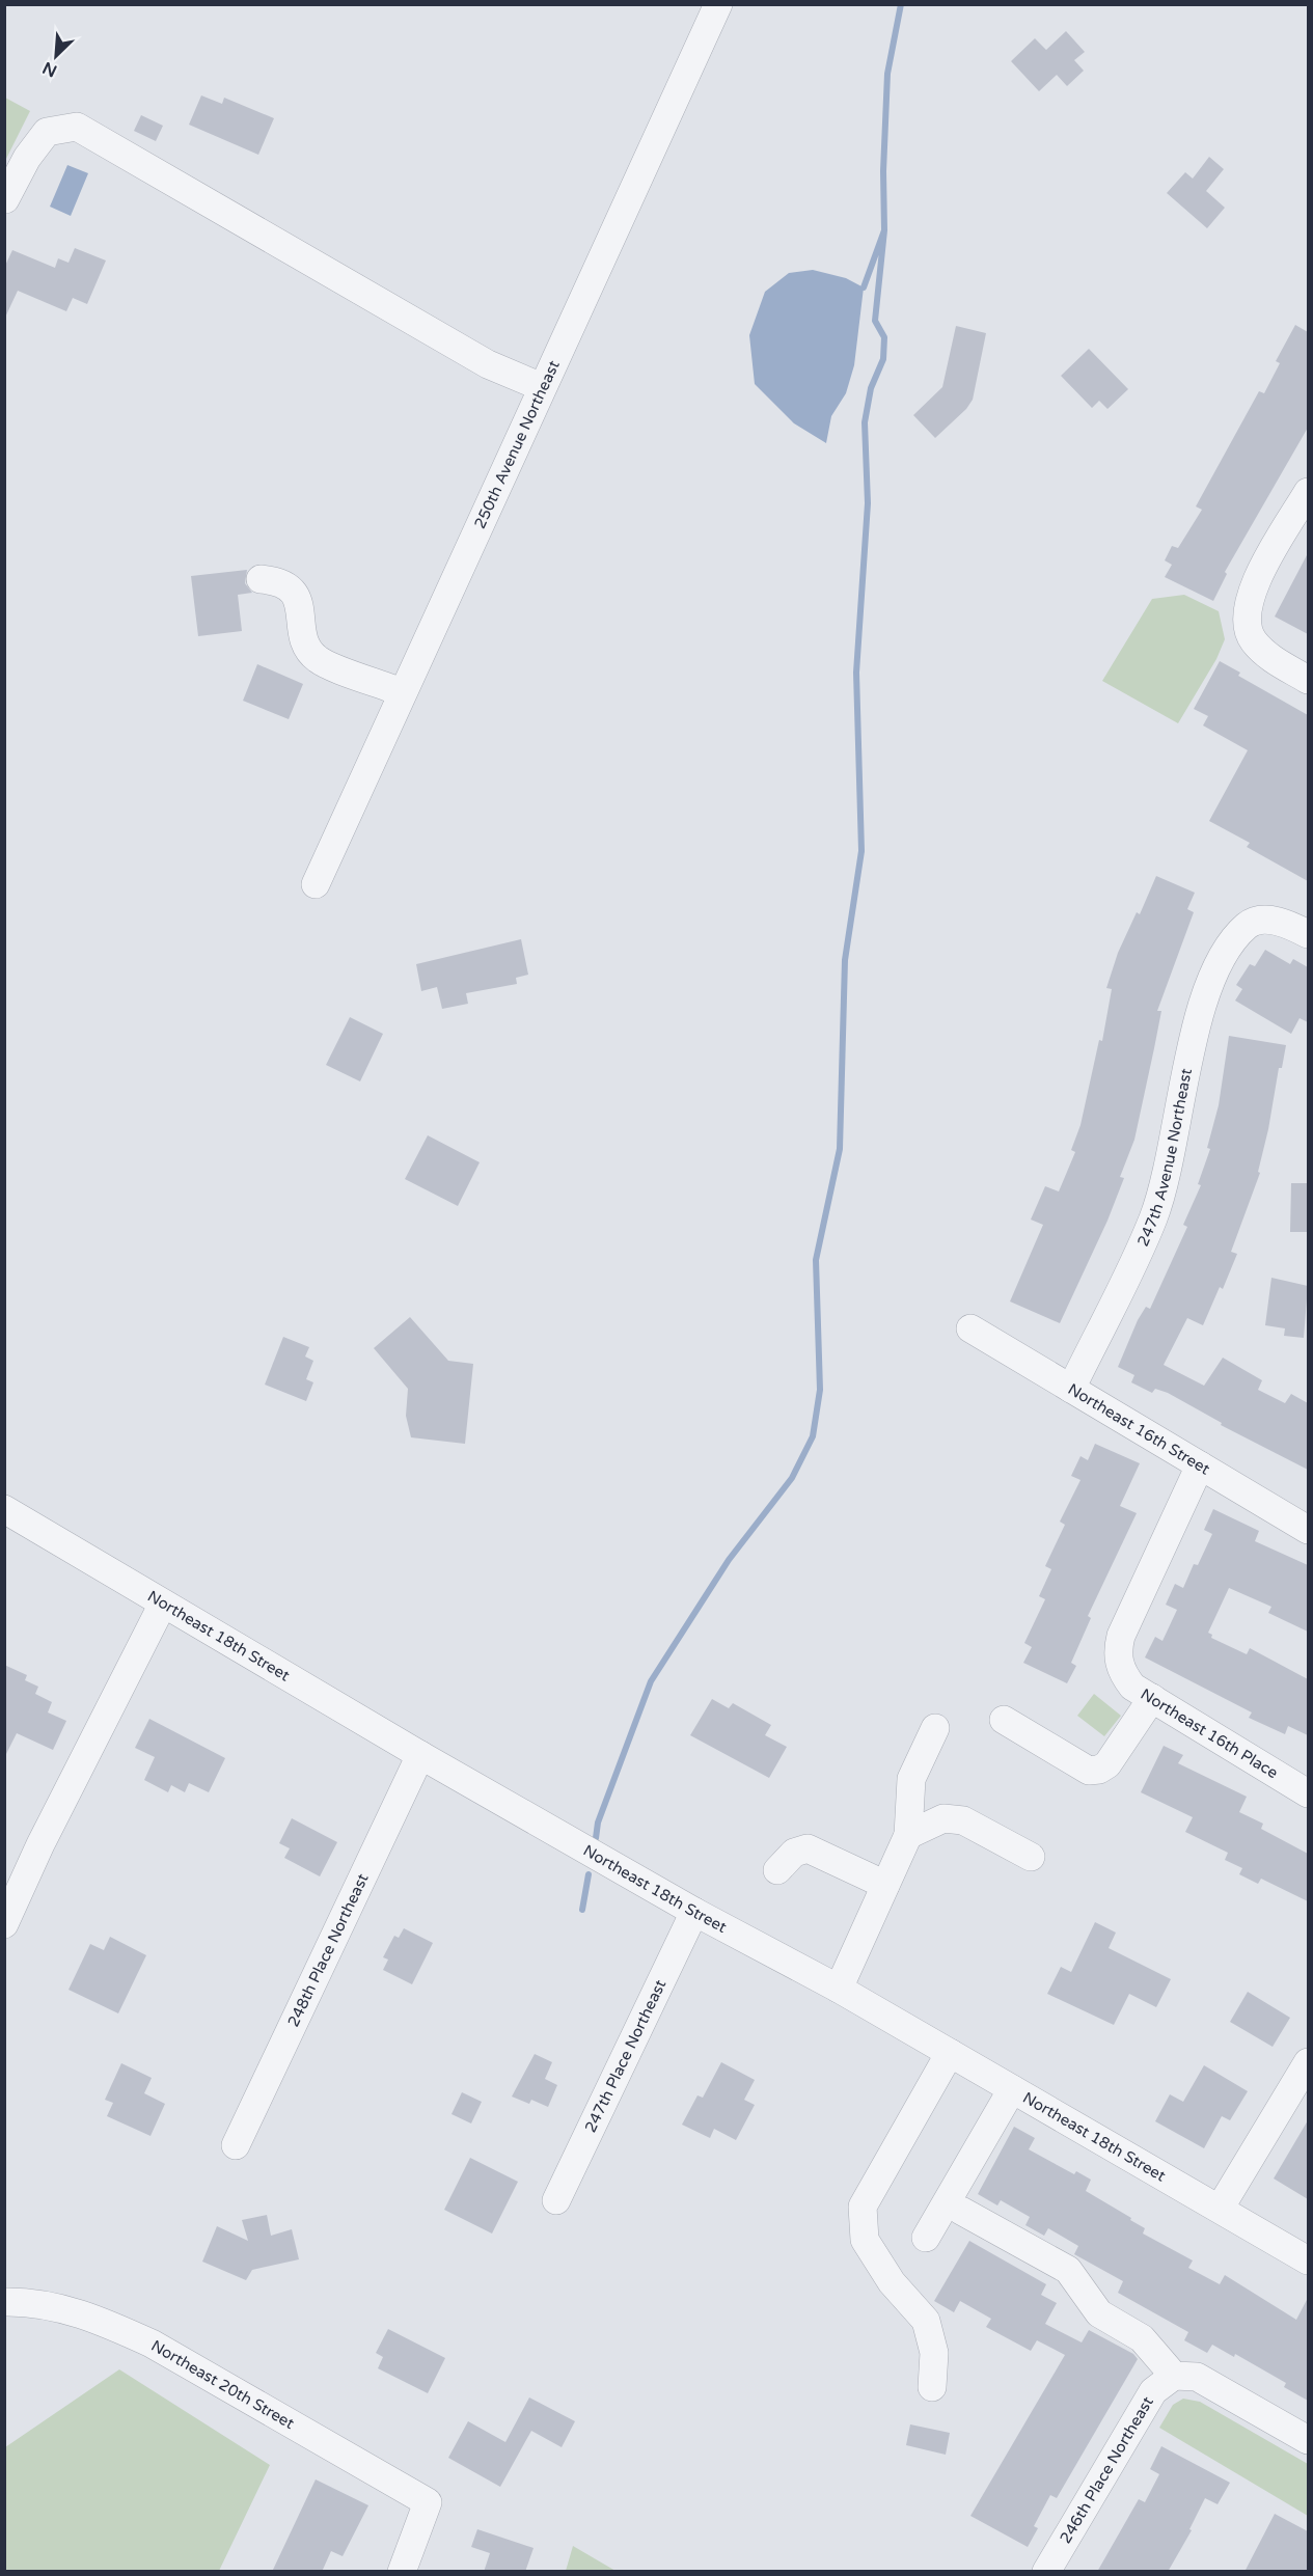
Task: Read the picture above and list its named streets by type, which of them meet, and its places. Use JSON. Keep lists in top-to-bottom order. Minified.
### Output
{"streets":{"street":["250th Avenue Northeast","247th Avenue Northeast","Northeast 16th Street","Northeast 18th Street","Northeast 16th Place","248th Place Northeast","247th Place Northeast","Northeast 20th Street","246th Place Northeast"]},"crossings":[["247th Avenue Northeast","Northeast 16th Street"],["Northeast 16th Street","Northeast 16th Place"],["Northeast 18th Street","248th Place Northeast"],["Northeast 18th Street","247th Place Northeast"]],"north":"bottom left"}
